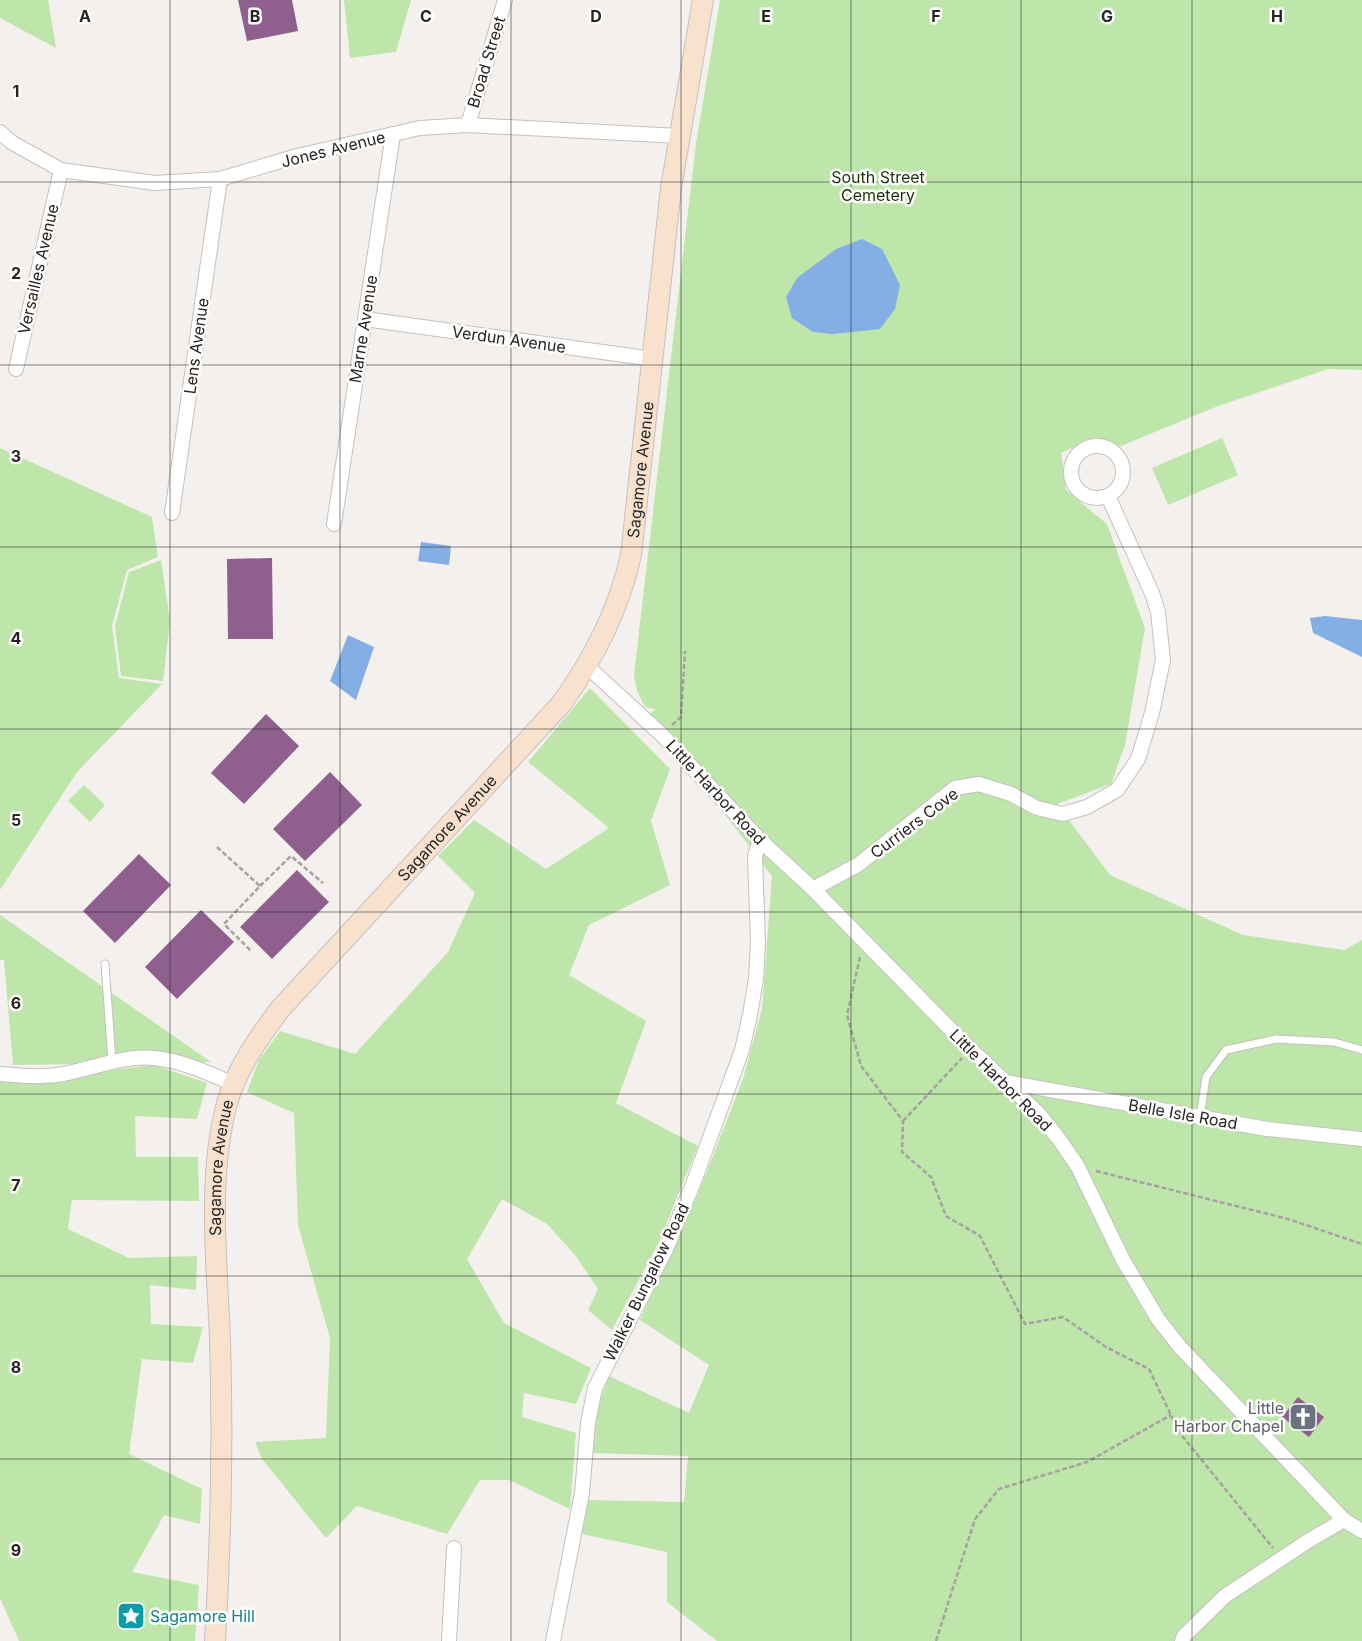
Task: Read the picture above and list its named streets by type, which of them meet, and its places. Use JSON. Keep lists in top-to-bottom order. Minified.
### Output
{"streets":{"main road":["Sagamore Avenue"],"street":["Broad Street","Jones Avenue","Versailles Avenue","Marne Avenue","Verdun Avenue","Lens Avenue","Little Harbor Road","Curriers Cove","Belle Isle Road","Walker Bungalow Road"]},"crossings":[["Broad Street","Jones Avenue"],["Jones Avenue","Versailles Avenue"],["Jones Avenue","Marne Avenue"],["Jones Avenue","Lens Avenue"],["Jones Avenue","Sagamore Avenue"],["Marne Avenue","Verdun Avenue"],["Verdun Avenue","Sagamore Avenue"],["Sagamore Avenue","Little Harbor Road"],["Little Harbor Road","Curriers Cove"],["Little Harbor Road","Belle Isle Road"],["Little Harbor Road","Walker Bungalow Road"]],"parks":["South Street Cemetery"],"places":{"church":["Little Harbor Chapel"],"place":["Sagamore Hill"]},"grid":{"columns":["A","B","C","D","E","F","G","H"],"rows":["1","2","3","4","5","6","7","8","9"]}}
